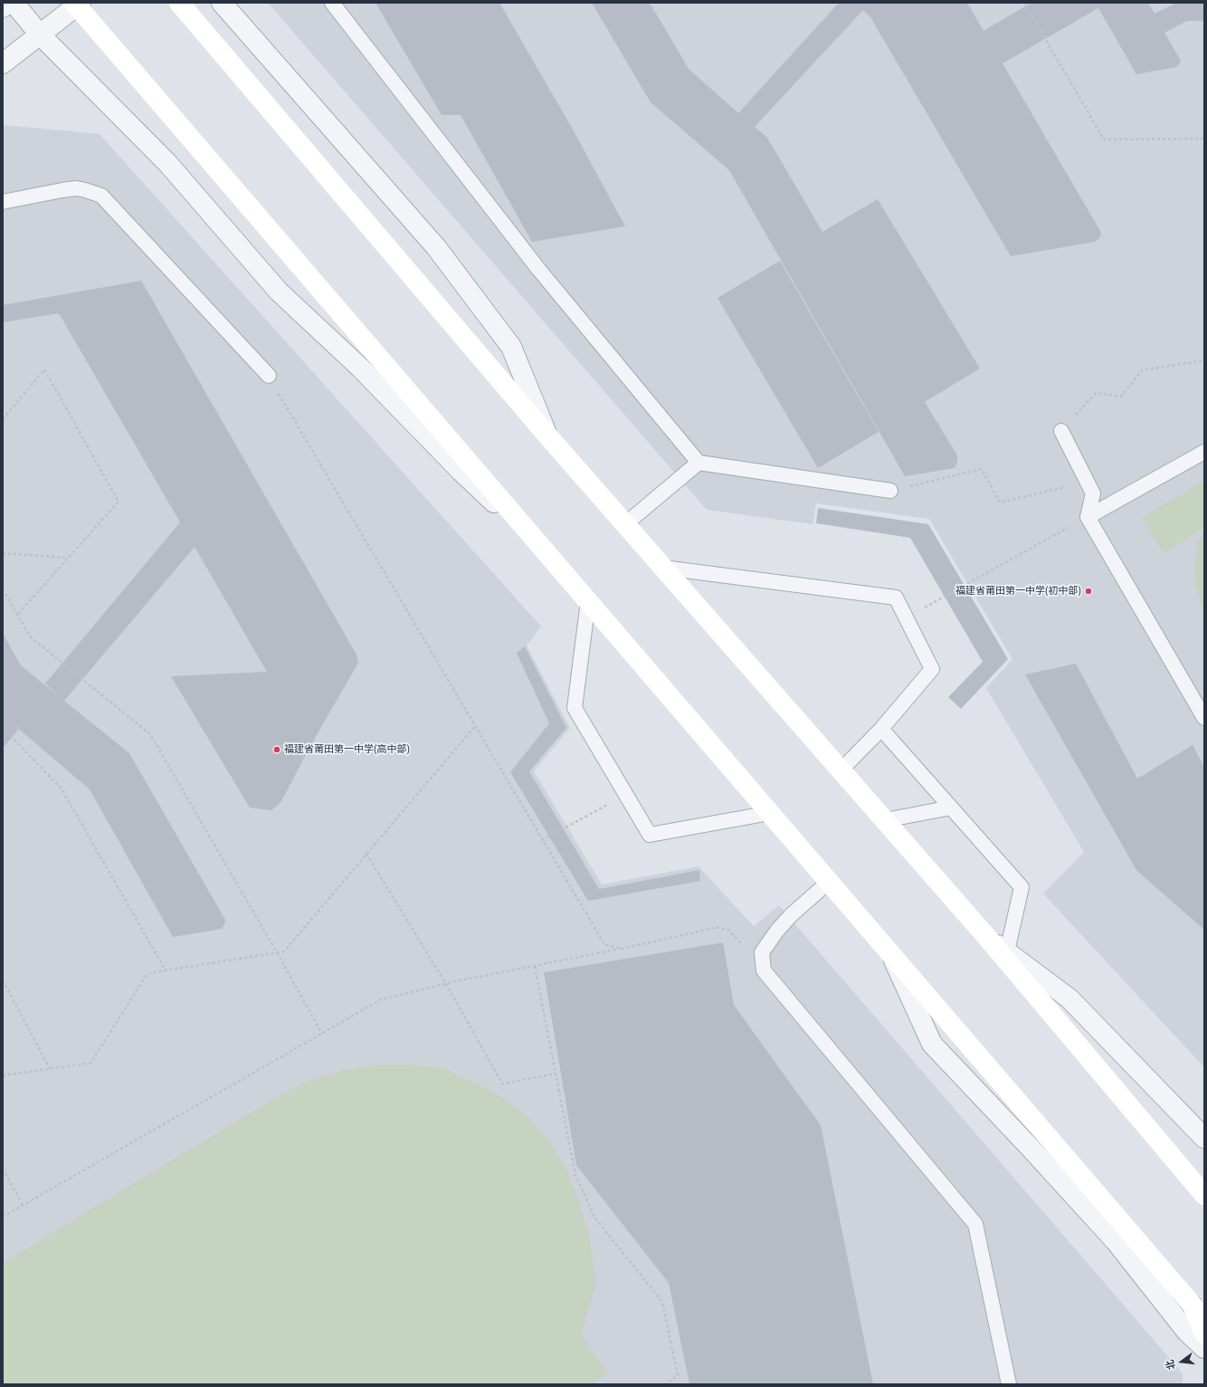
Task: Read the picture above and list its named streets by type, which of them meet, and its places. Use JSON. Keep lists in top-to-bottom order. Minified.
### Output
{"places":["福建省莆田第一中学(初中部)","福建省莆田第一中学(高中部)"],"north":"left"}
